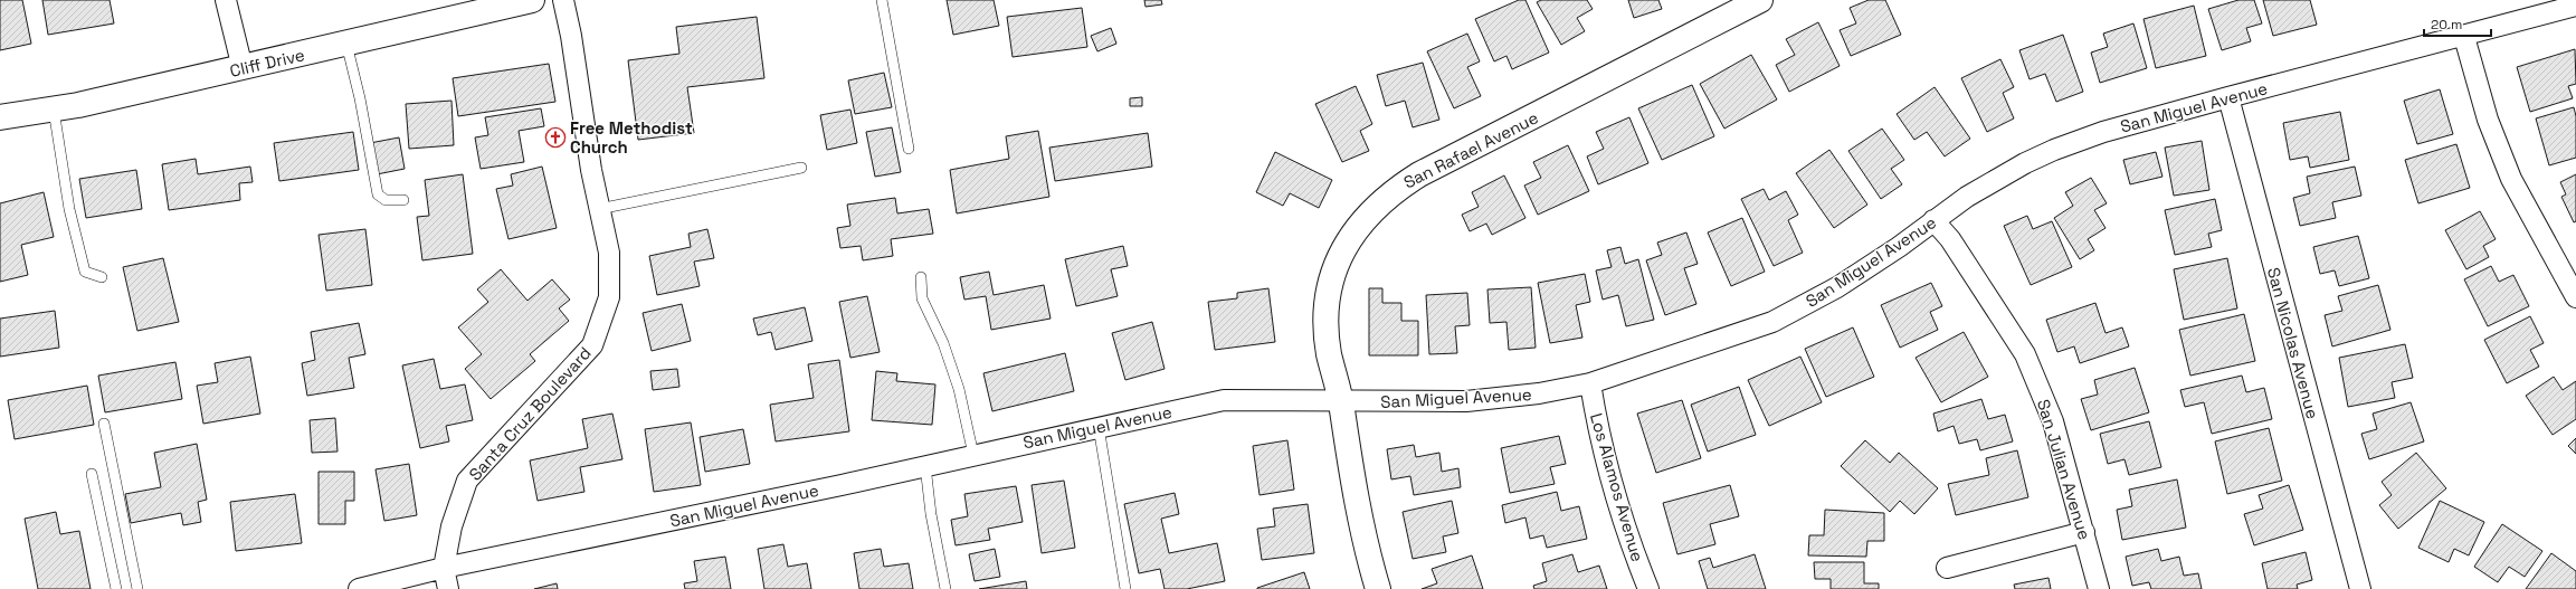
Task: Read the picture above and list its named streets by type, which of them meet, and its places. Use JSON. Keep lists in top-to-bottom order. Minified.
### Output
{"streets":{"street":["Cliff Drive","San Miguel Avenue","San Rafael Avenue","San Nicolas Avenue","Santa Cruz Boulevard","San Julian Avenue","Los Alamos Avenue"]},"crossings":[["San Miguel Avenue","San Rafael Avenue"],["San Miguel Avenue","San Nicolas Avenue"],["San Miguel Avenue","Santa Cruz Boulevard"],["San Miguel Avenue","San Julian Avenue"],["San Miguel Avenue","Los Alamos Avenue"]],"places":{"church":["Free Methodist Church"]},"scale_bar":"20 m"}
